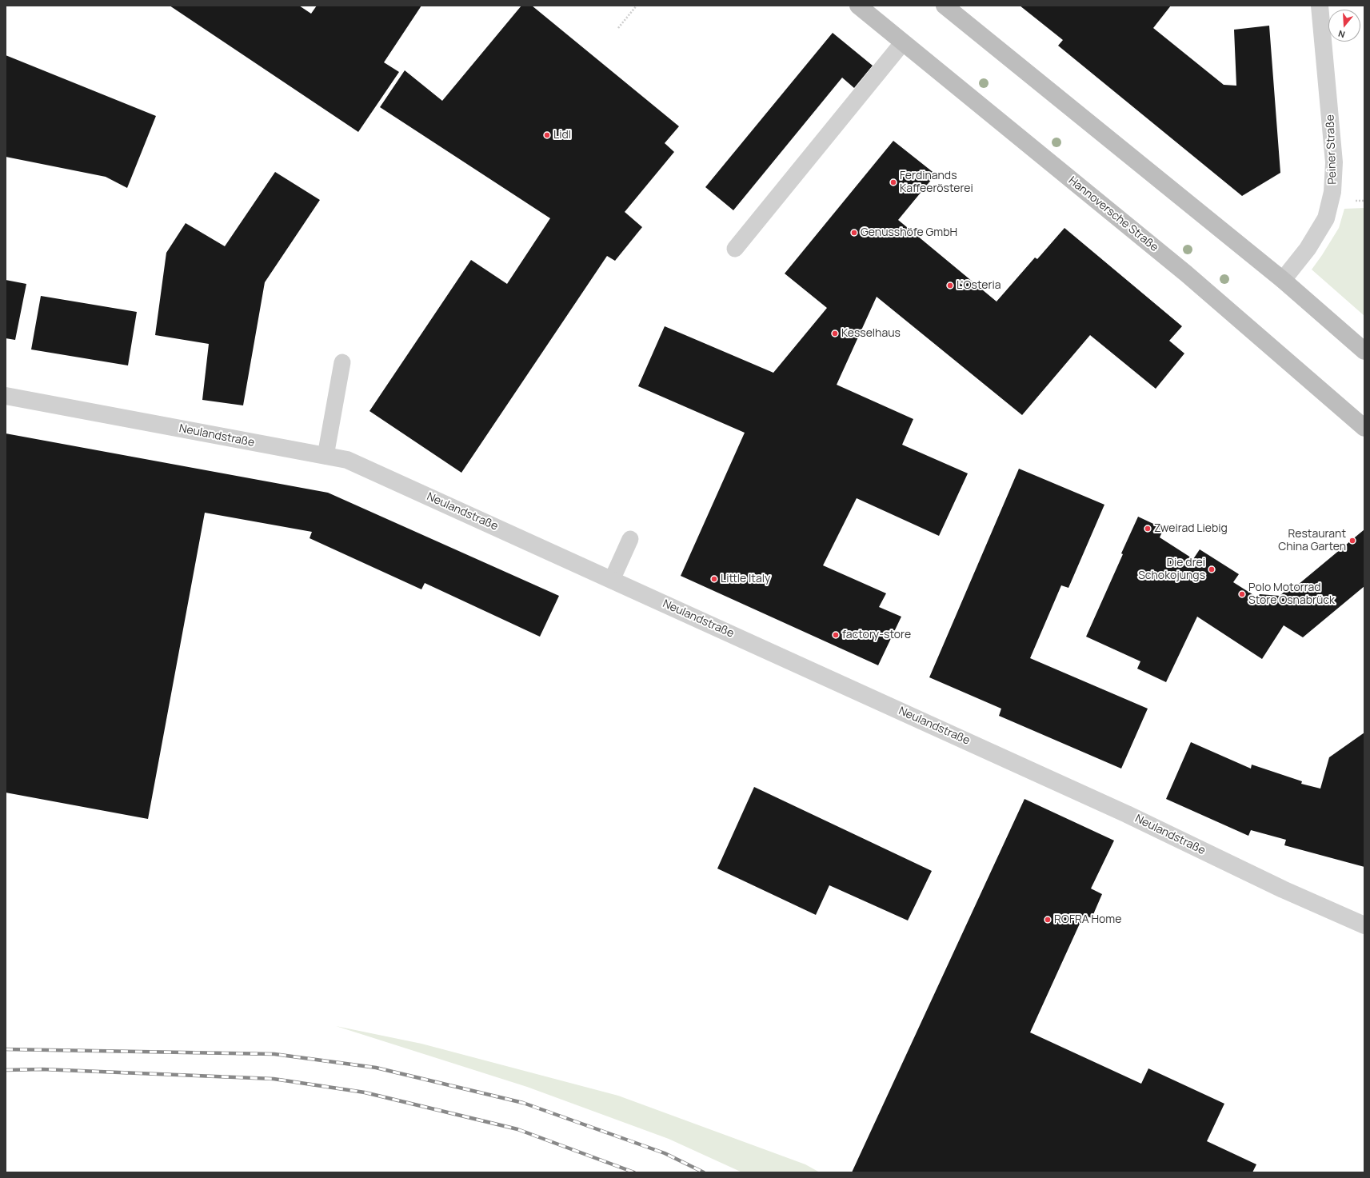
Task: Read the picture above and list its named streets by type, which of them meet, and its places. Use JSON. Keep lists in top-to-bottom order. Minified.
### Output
{"streets":{"main road":["Hannoversche Straße"],"street":["Peiner Straße","Neulandstraße"]},"places":["Lidl","Ferdinands Kaffeerösterei","Genusshöfe GmbH","L'Osteria","Kesselhaus","Zweirad Liebig","Restaurant China Garten","Die drei Schokojungs","Little Italy","Polo Motorrad Store Osnabrück","factory-store","ROFRA Home"],"north":"bottom"}
